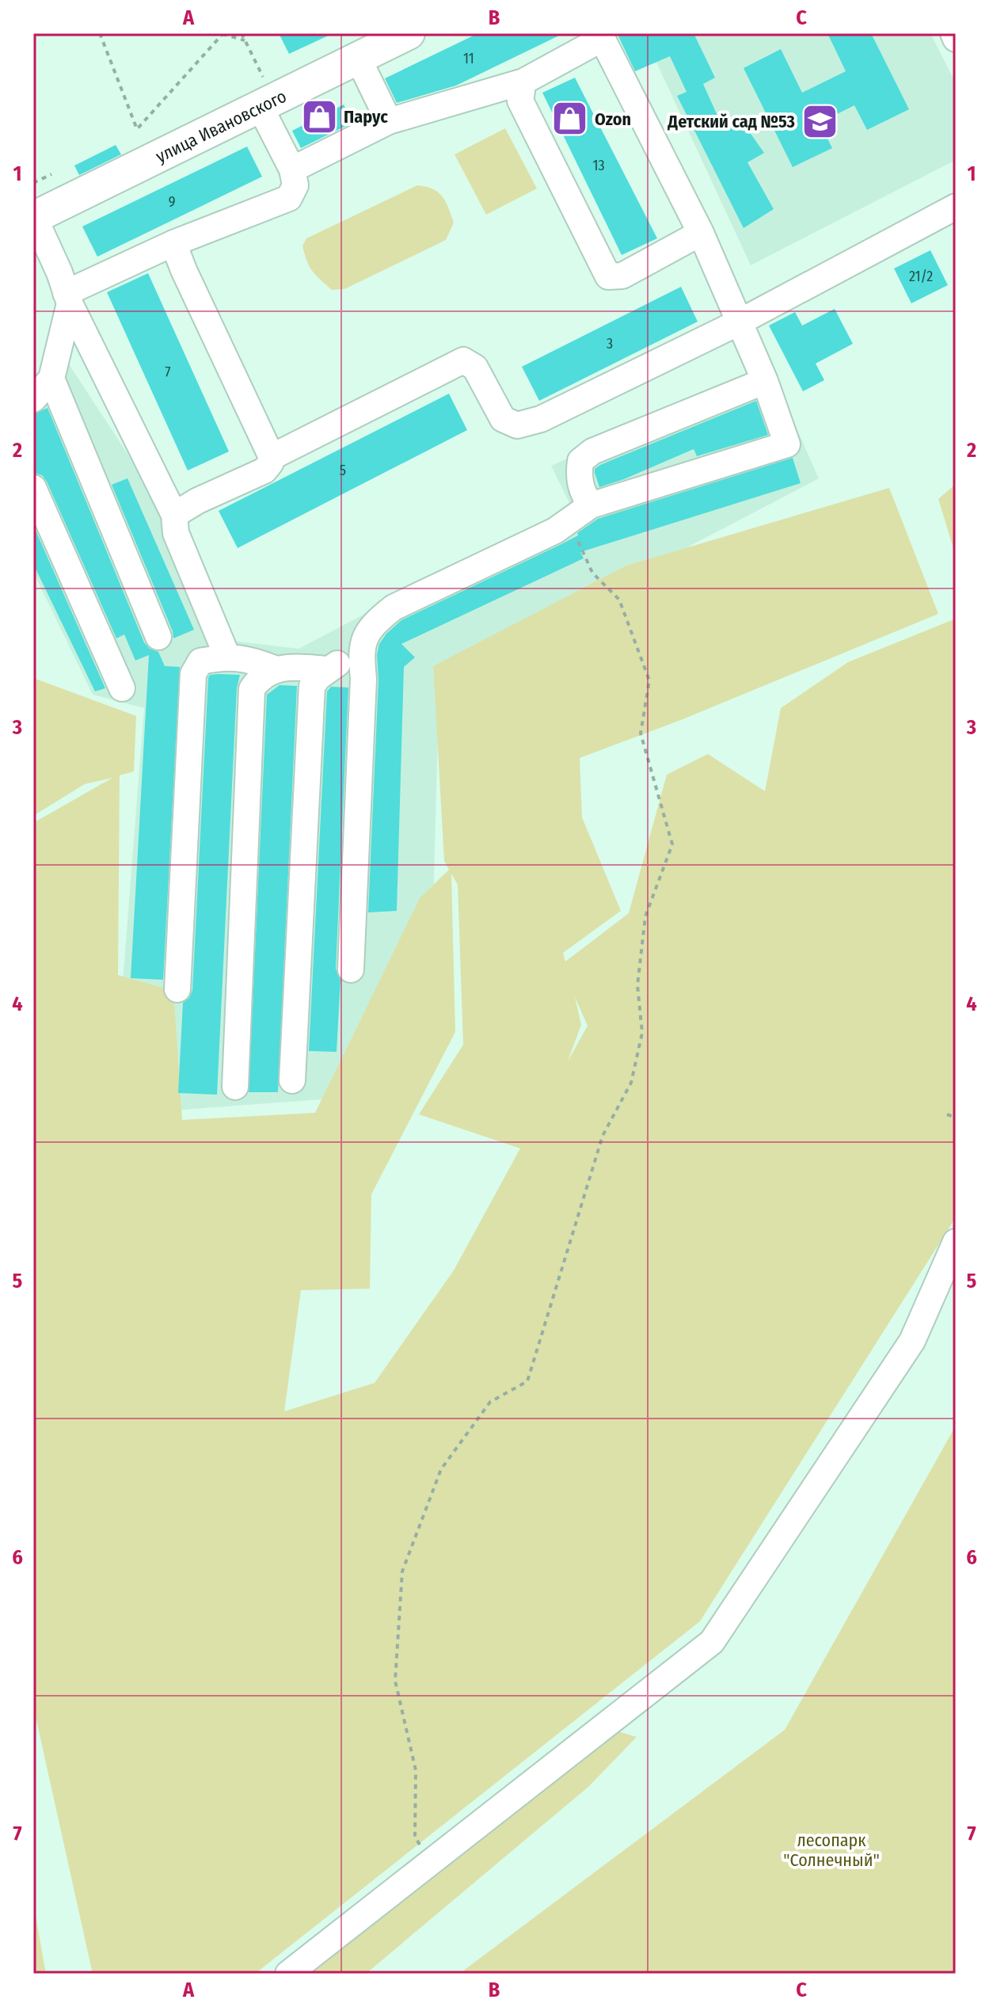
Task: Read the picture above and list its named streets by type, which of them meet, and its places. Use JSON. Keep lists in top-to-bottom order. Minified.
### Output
{"streets":{"main road":["улица Ивановского"]},"parks":["лесопарк \"Солнечный\""],"places":{"shop":["Парус","Ozon"],"school or university":["Детский сад №53"]},"house_numbers":["11","13","9","21/2","3","7","5"],"grid":{"columns":["A","B","C"],"rows":["1","2","3","4","5","6","7"]}}
